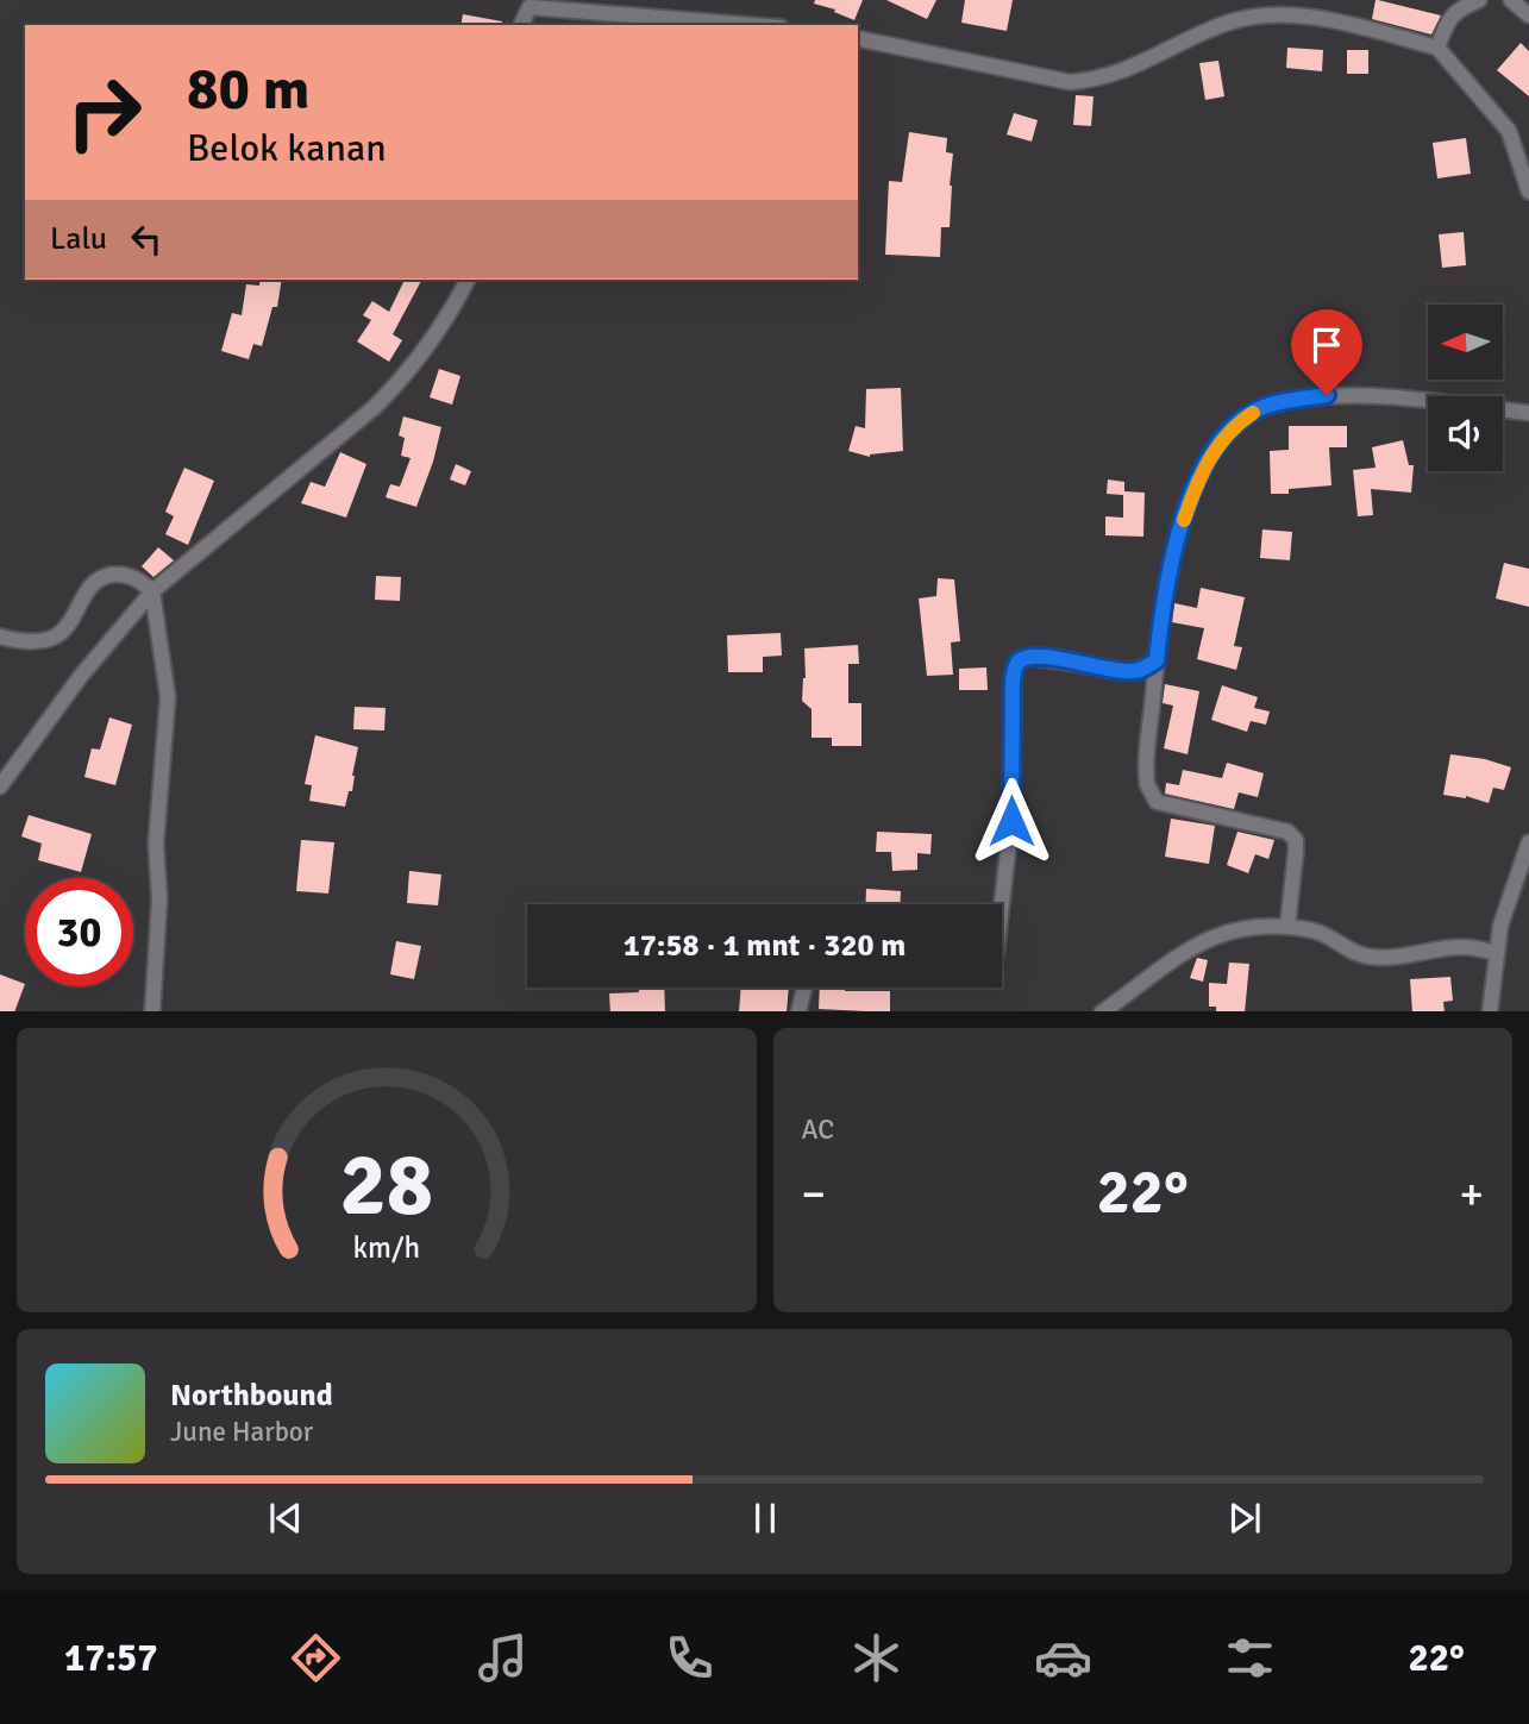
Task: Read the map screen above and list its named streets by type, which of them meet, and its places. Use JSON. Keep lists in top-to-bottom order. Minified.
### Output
{"north":"left","page":{"turn":["80 m","Belok kanan"],"then":"Lalu","limit":"30","trip":"17:58 · 1 mnt · 320 m","tile":"AC","heat":["−","22°","+"],"song":["Northbound","June Harbor"],"tabs":["17:57","22°"],"gauge":["28","km/h"]}}
